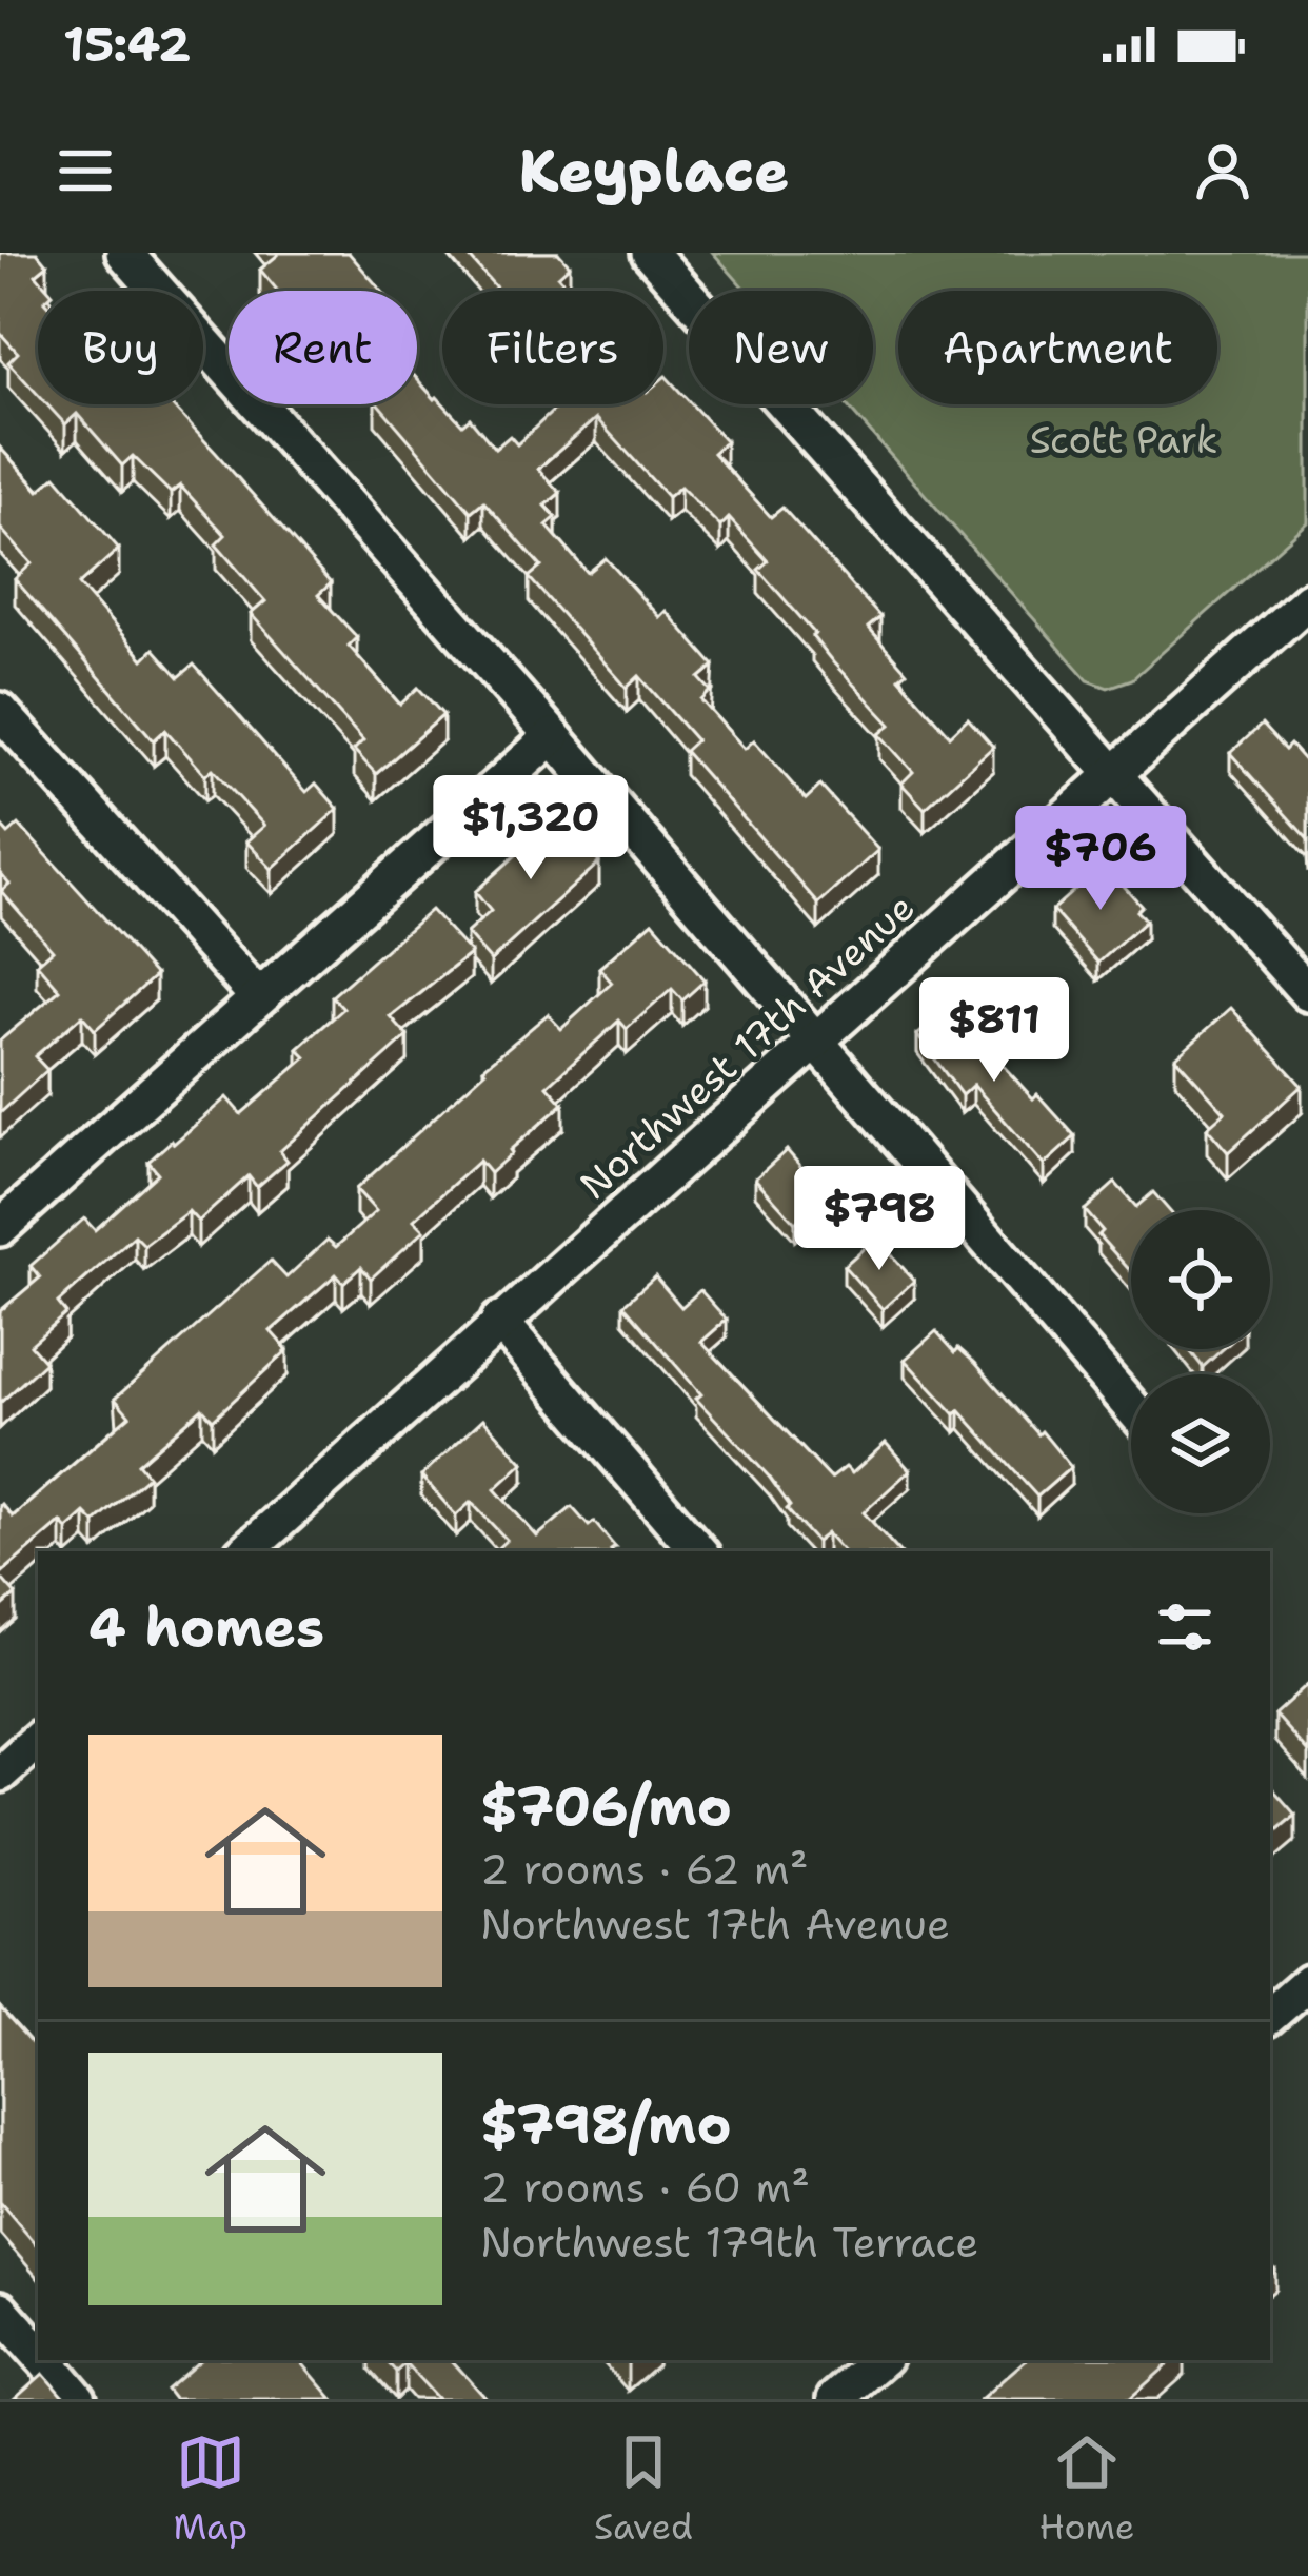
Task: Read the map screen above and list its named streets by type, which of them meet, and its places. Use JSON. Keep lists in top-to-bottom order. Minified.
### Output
{"streets":{"street":["Northwest 17th Avenue"]},"parks":["Scott Park"],"page":{"status":"15:42","header":"Keyplace","chip":["Buy","Rent","Filters","New","Apartment"],"price":["$1,320","$706","$811","$798"],"heading":"4 homes","list":[{"name":"$706/mo","note":"2 rooms · 62 m² · Northwest 17th Avenue"},{"name":"$798/mo","note":"2 rooms · 60 m² · Northwest 179th Terrace"}],"tabs":["Map","Saved","Home"]}}
